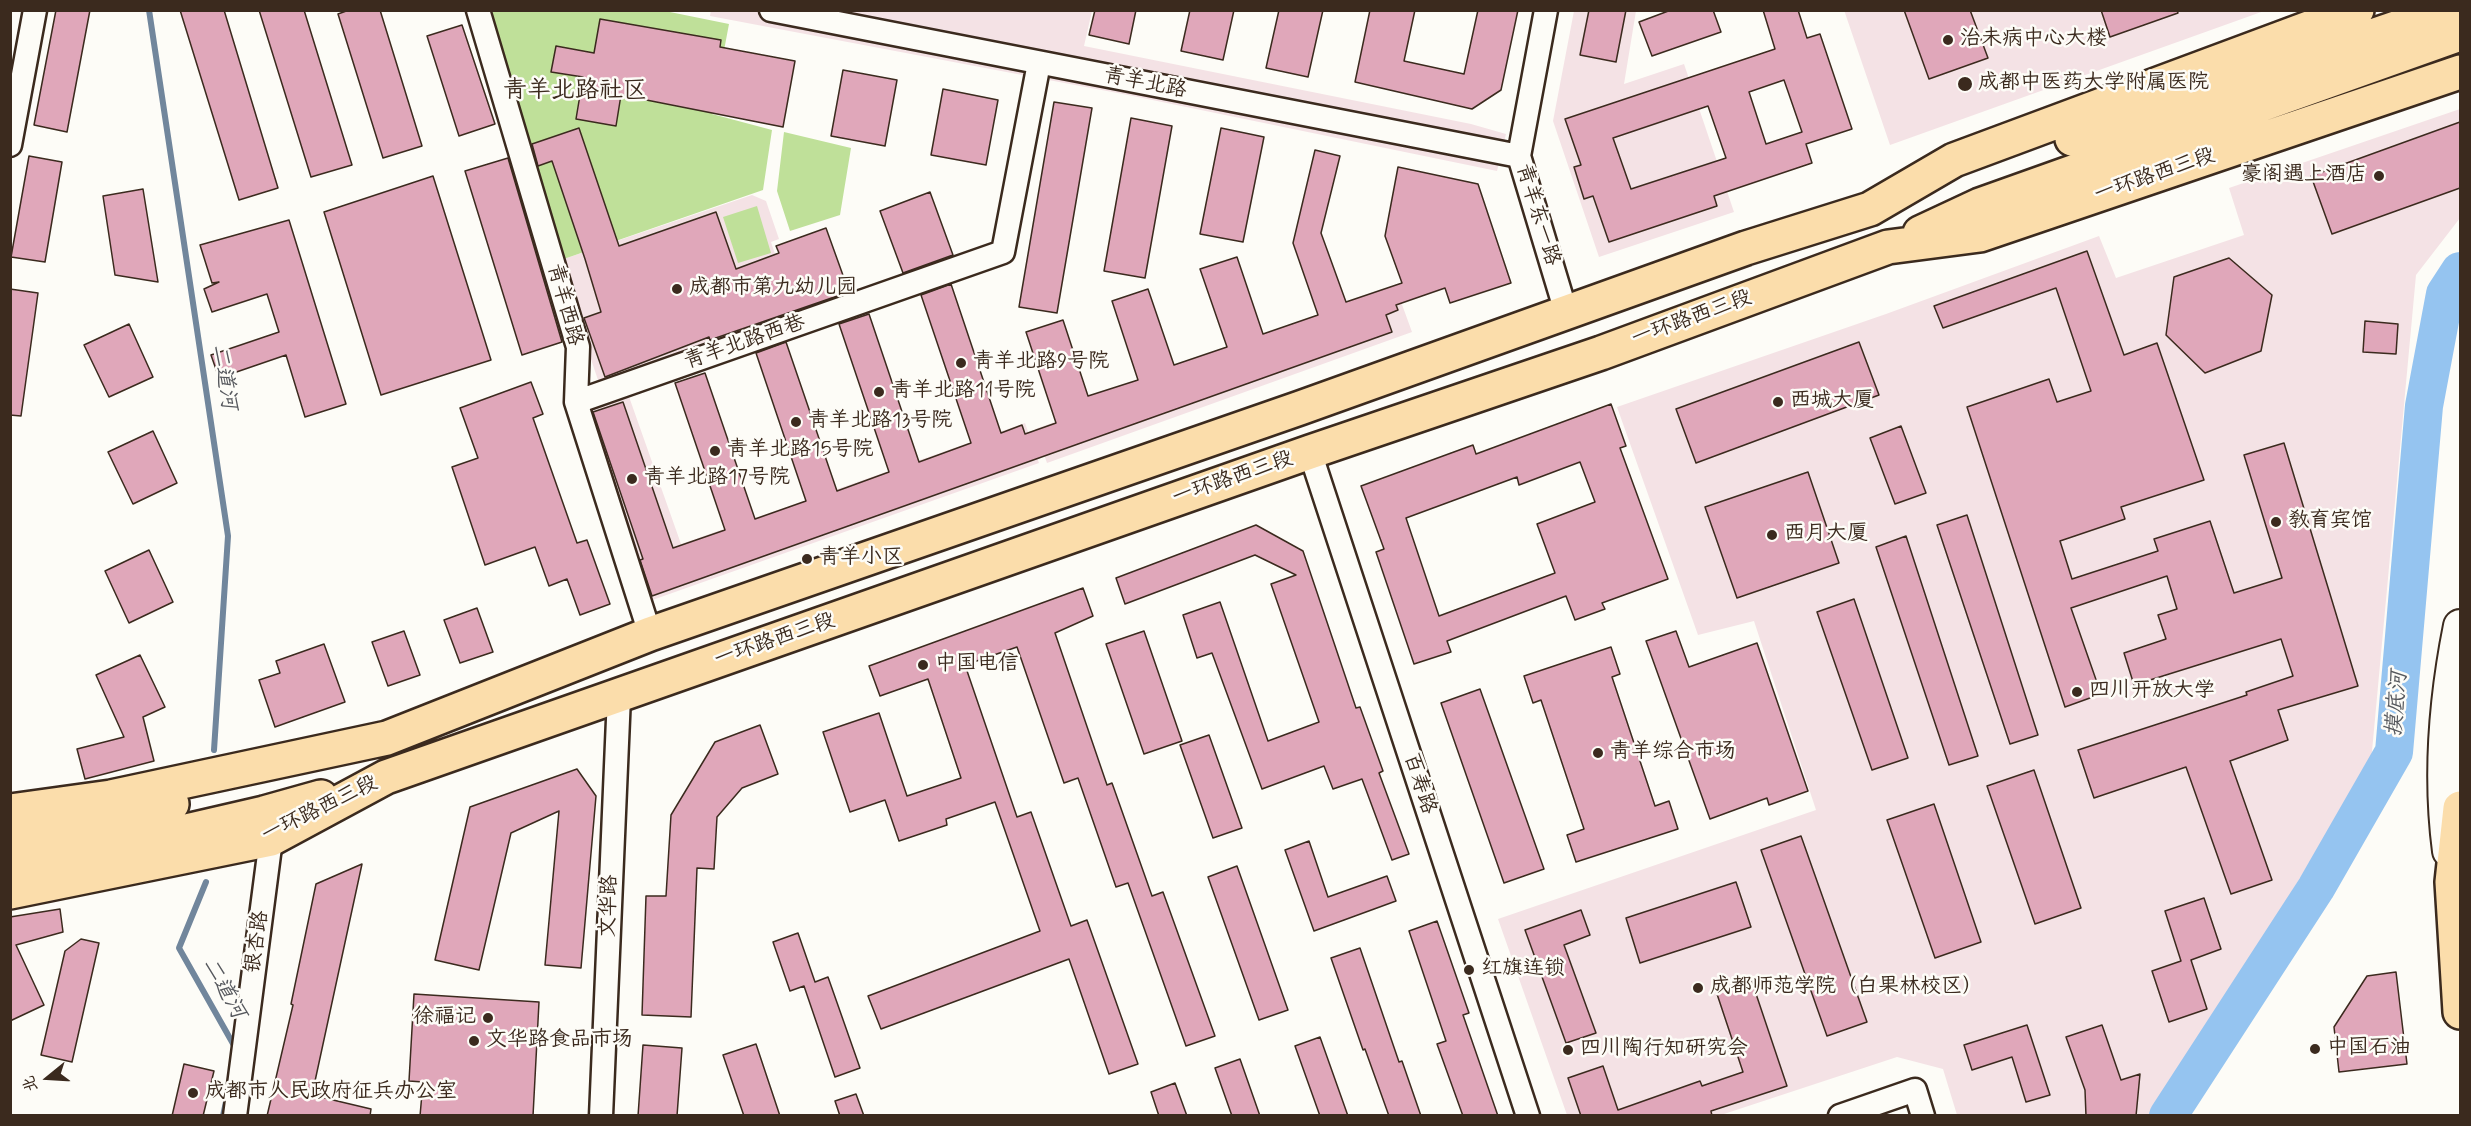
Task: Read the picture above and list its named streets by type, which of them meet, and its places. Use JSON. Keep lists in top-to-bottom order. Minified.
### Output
{"streets":{"main road":["一环路西三段"],"street":["青羊北路","青羊东一路","青羊西路","青羊北路西巷","百寿路","文华路","银杏路"]},"crossings":[["青羊北路","青羊东一路"],["青羊北路","青羊北路西巷"],["一环路西三段","青羊东一路"],["一环路西三段","青羊西路"],["一环路西三段","百寿路"],["一环路西三段","文华路"],["一环路西三段","银杏路"],["青羊西路","青羊北路西巷"]],"districts":["青羊北路社区"],"water":["二道河","摸底河"],"places":["治未病中心大楼","成都中医药大学附属医院","豪阁遇上酒店","成都市第九幼儿园","青羊北路9号院","青羊北路11号院","西城大厦","青羊北路13号院","青羊北路15号院","青羊北路17号院","教育宾馆","西月大厦","青羊小区","中国电信","四川开放大学","青羊综合市场","红旗连锁","成都师范学院（白果林校区）","徐福记","文华路食品市场","中国石油","四川陶行知研究会","成都市人民政府征兵办公室"],"north":"left"}
